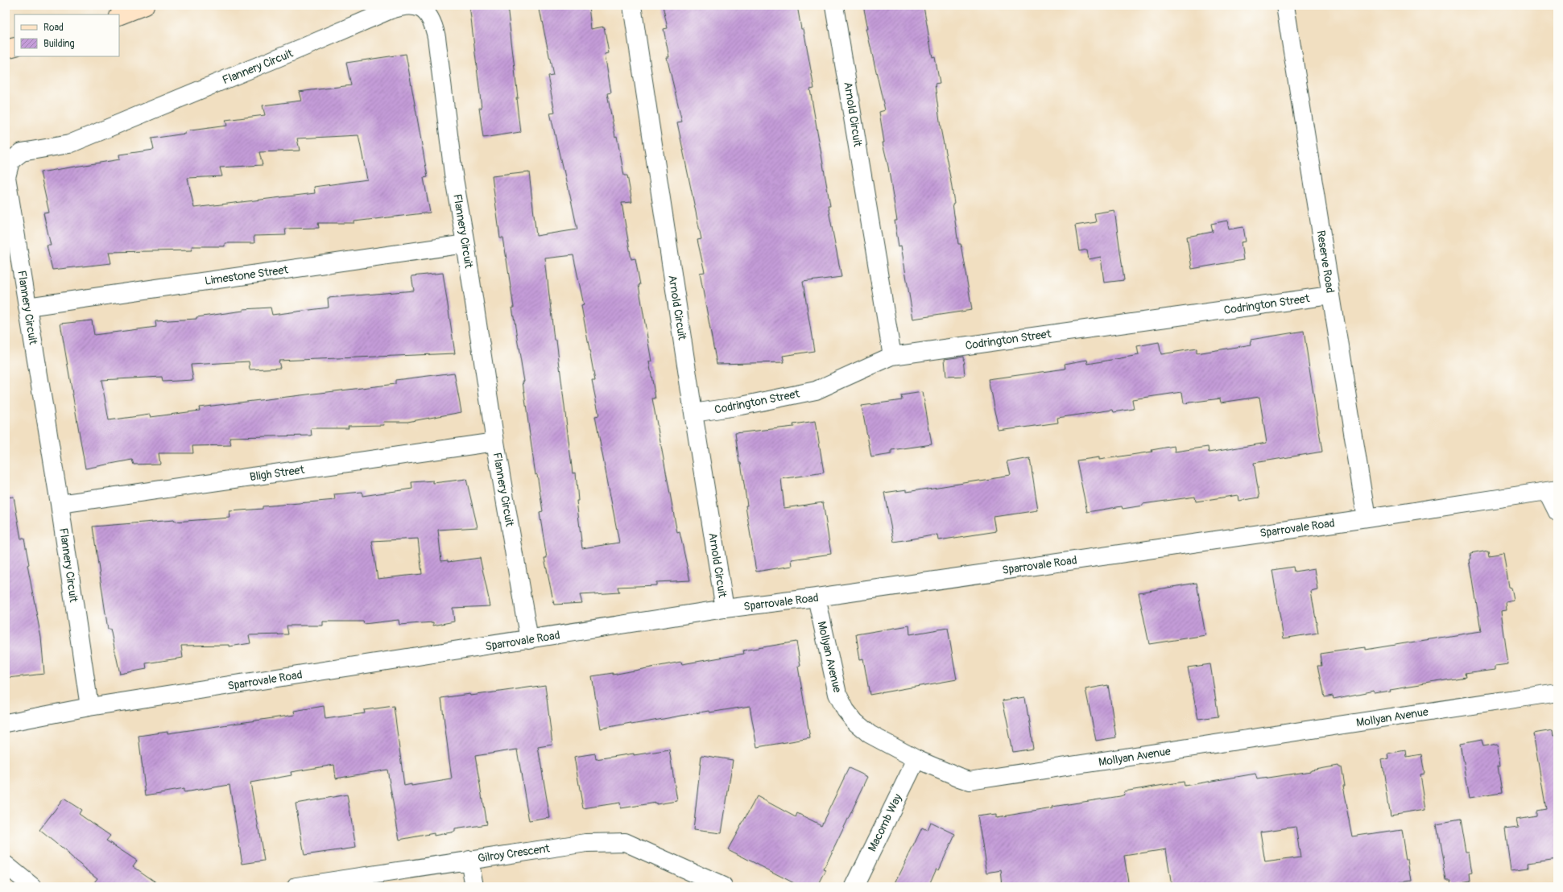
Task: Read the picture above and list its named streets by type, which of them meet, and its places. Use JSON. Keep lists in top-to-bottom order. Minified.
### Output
{"streets":{"street":["Flannery Circuit","Arnold Circuit","Reserve Road","Limestone Street","Codrington Street","Bligh Street","Sparrovale Road","Mollyan Avenue","Macomb Way","Gilroy Crescent"]},"crossings":[["Flannery Circuit","Limestone Street"],["Flannery Circuit","Bligh Street"],["Flannery Circuit","Sparrovale Road"],["Arnold Circuit","Codrington Street"],["Arnold Circuit","Sparrovale Road"],["Reserve Road","Codrington Street"],["Reserve Road","Sparrovale Road"],["Sparrovale Road","Mollyan Avenue"],["Mollyan Avenue","Macomb Way"]],"legend":["Road","Building"]}
